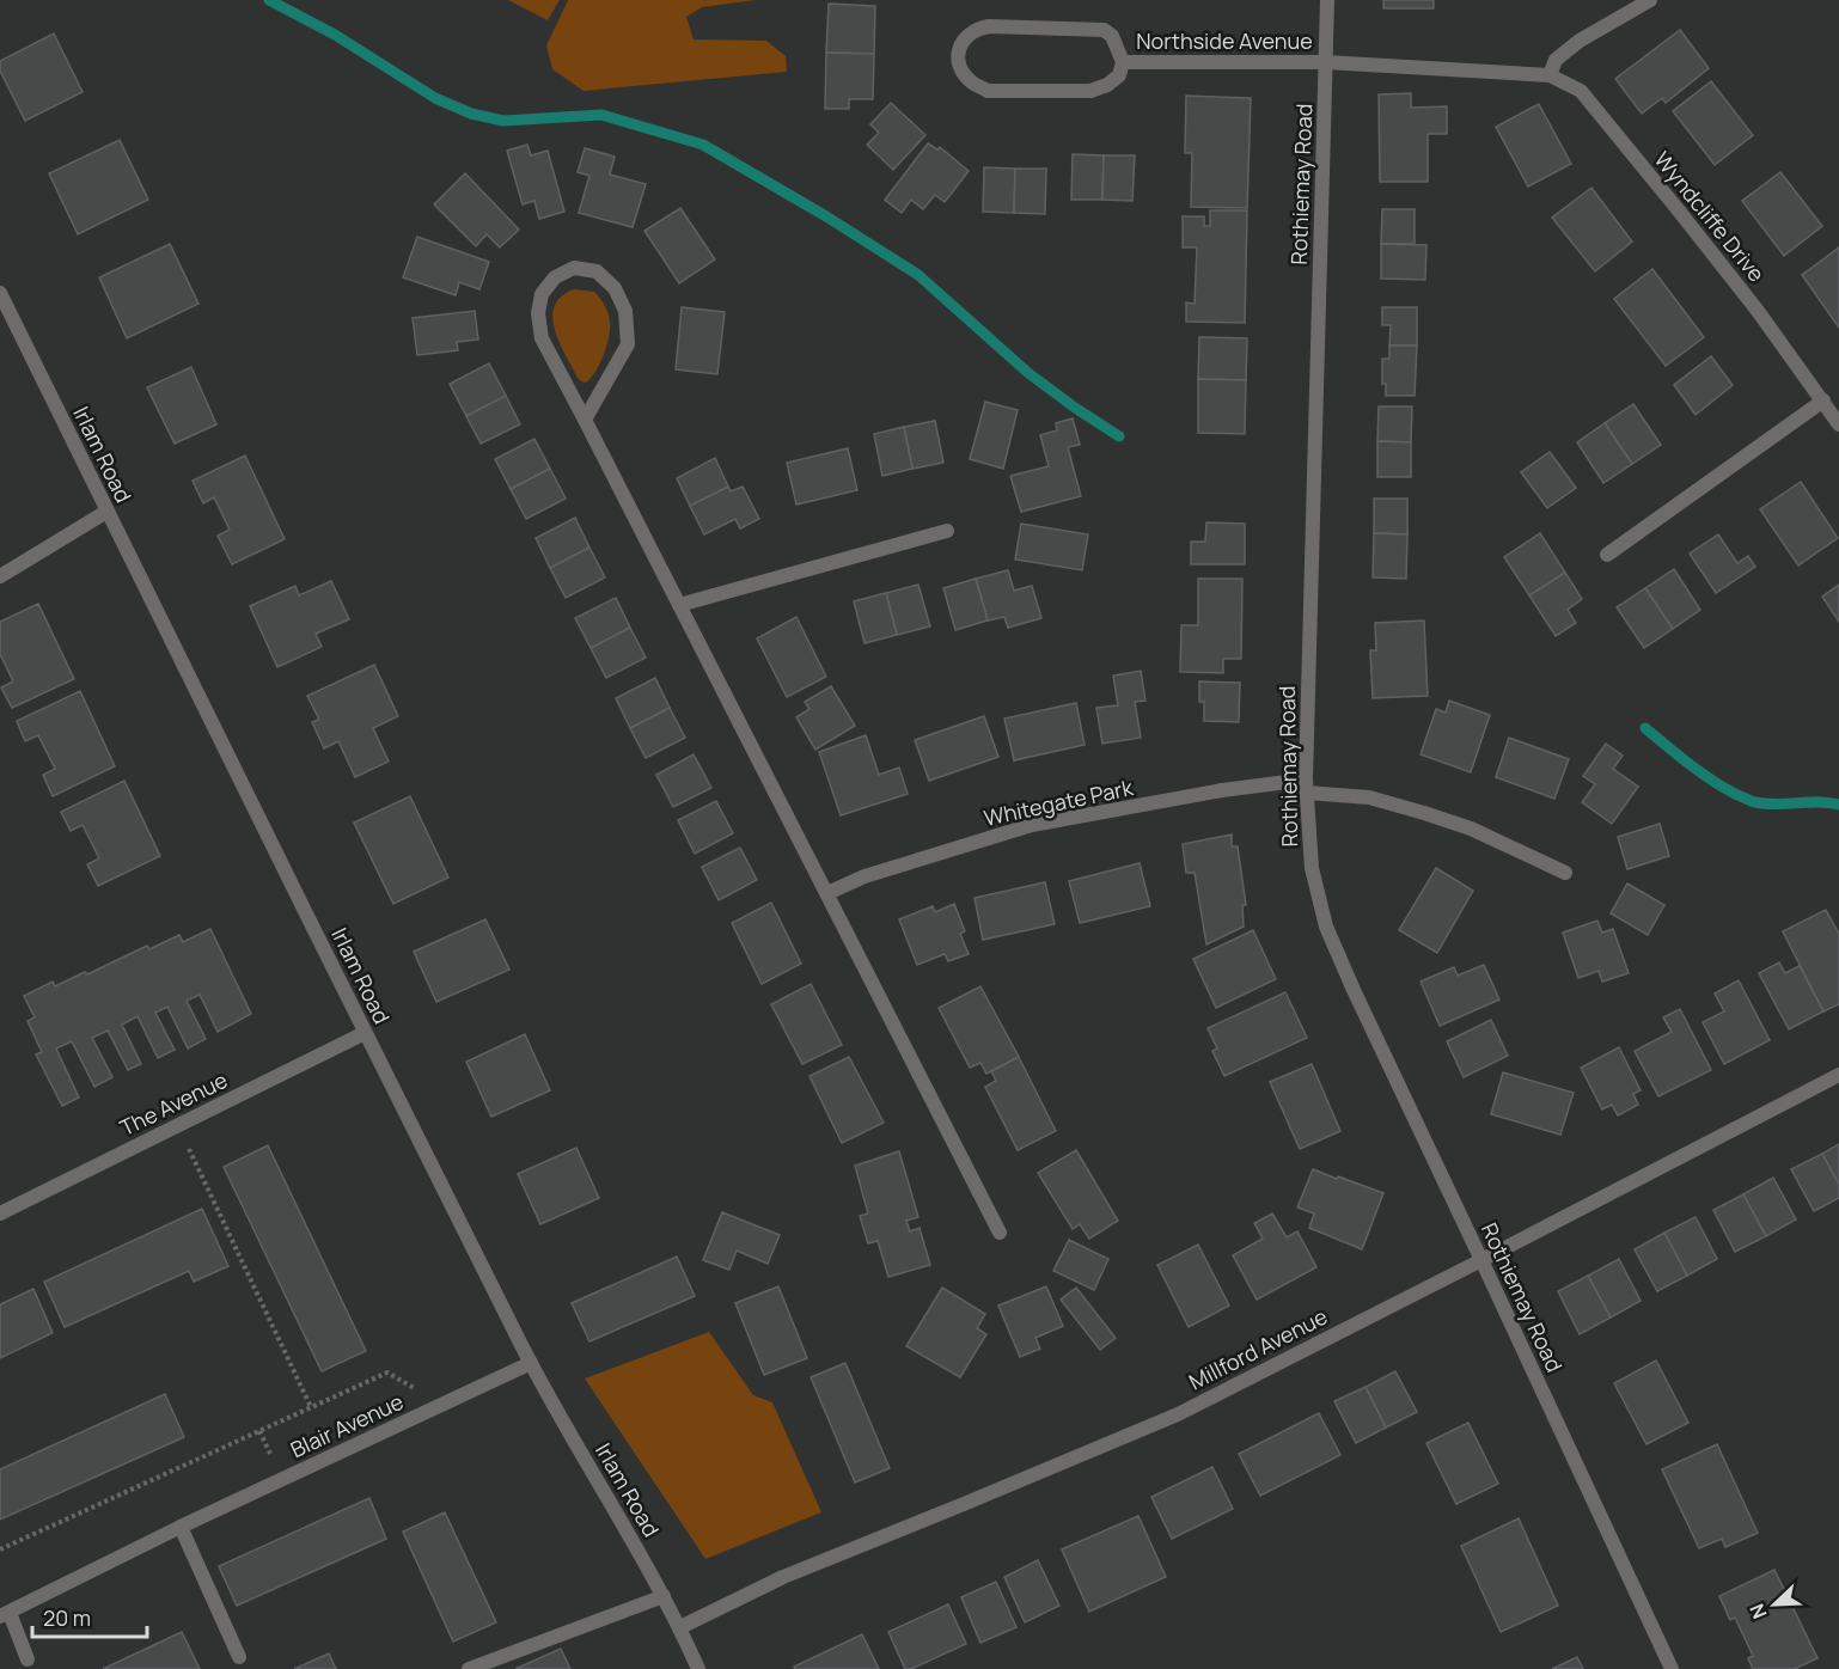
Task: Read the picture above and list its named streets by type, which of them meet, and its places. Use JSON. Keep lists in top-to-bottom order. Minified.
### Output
{"streets":{"street":["Northside Avenue","Rothiemay Road","Wyndcliffe Drive","Irlam Road","Whitegate Park","The Avenue","Millford Avenue","Blair Avenue"]},"crossings":[["Northside Avenue","Rothiemay Road"],["Northside Avenue","Wyndcliffe Drive"],["Rothiemay Road","Wyndcliffe Drive"],["Rothiemay Road","Whitegate Park"],["Rothiemay Road","Millford Avenue"],["Irlam Road","The Avenue"],["Irlam Road","Millford Avenue"],["Irlam Road","Blair Avenue"]],"scale_bar":"20 m","north":"bottom left"}
